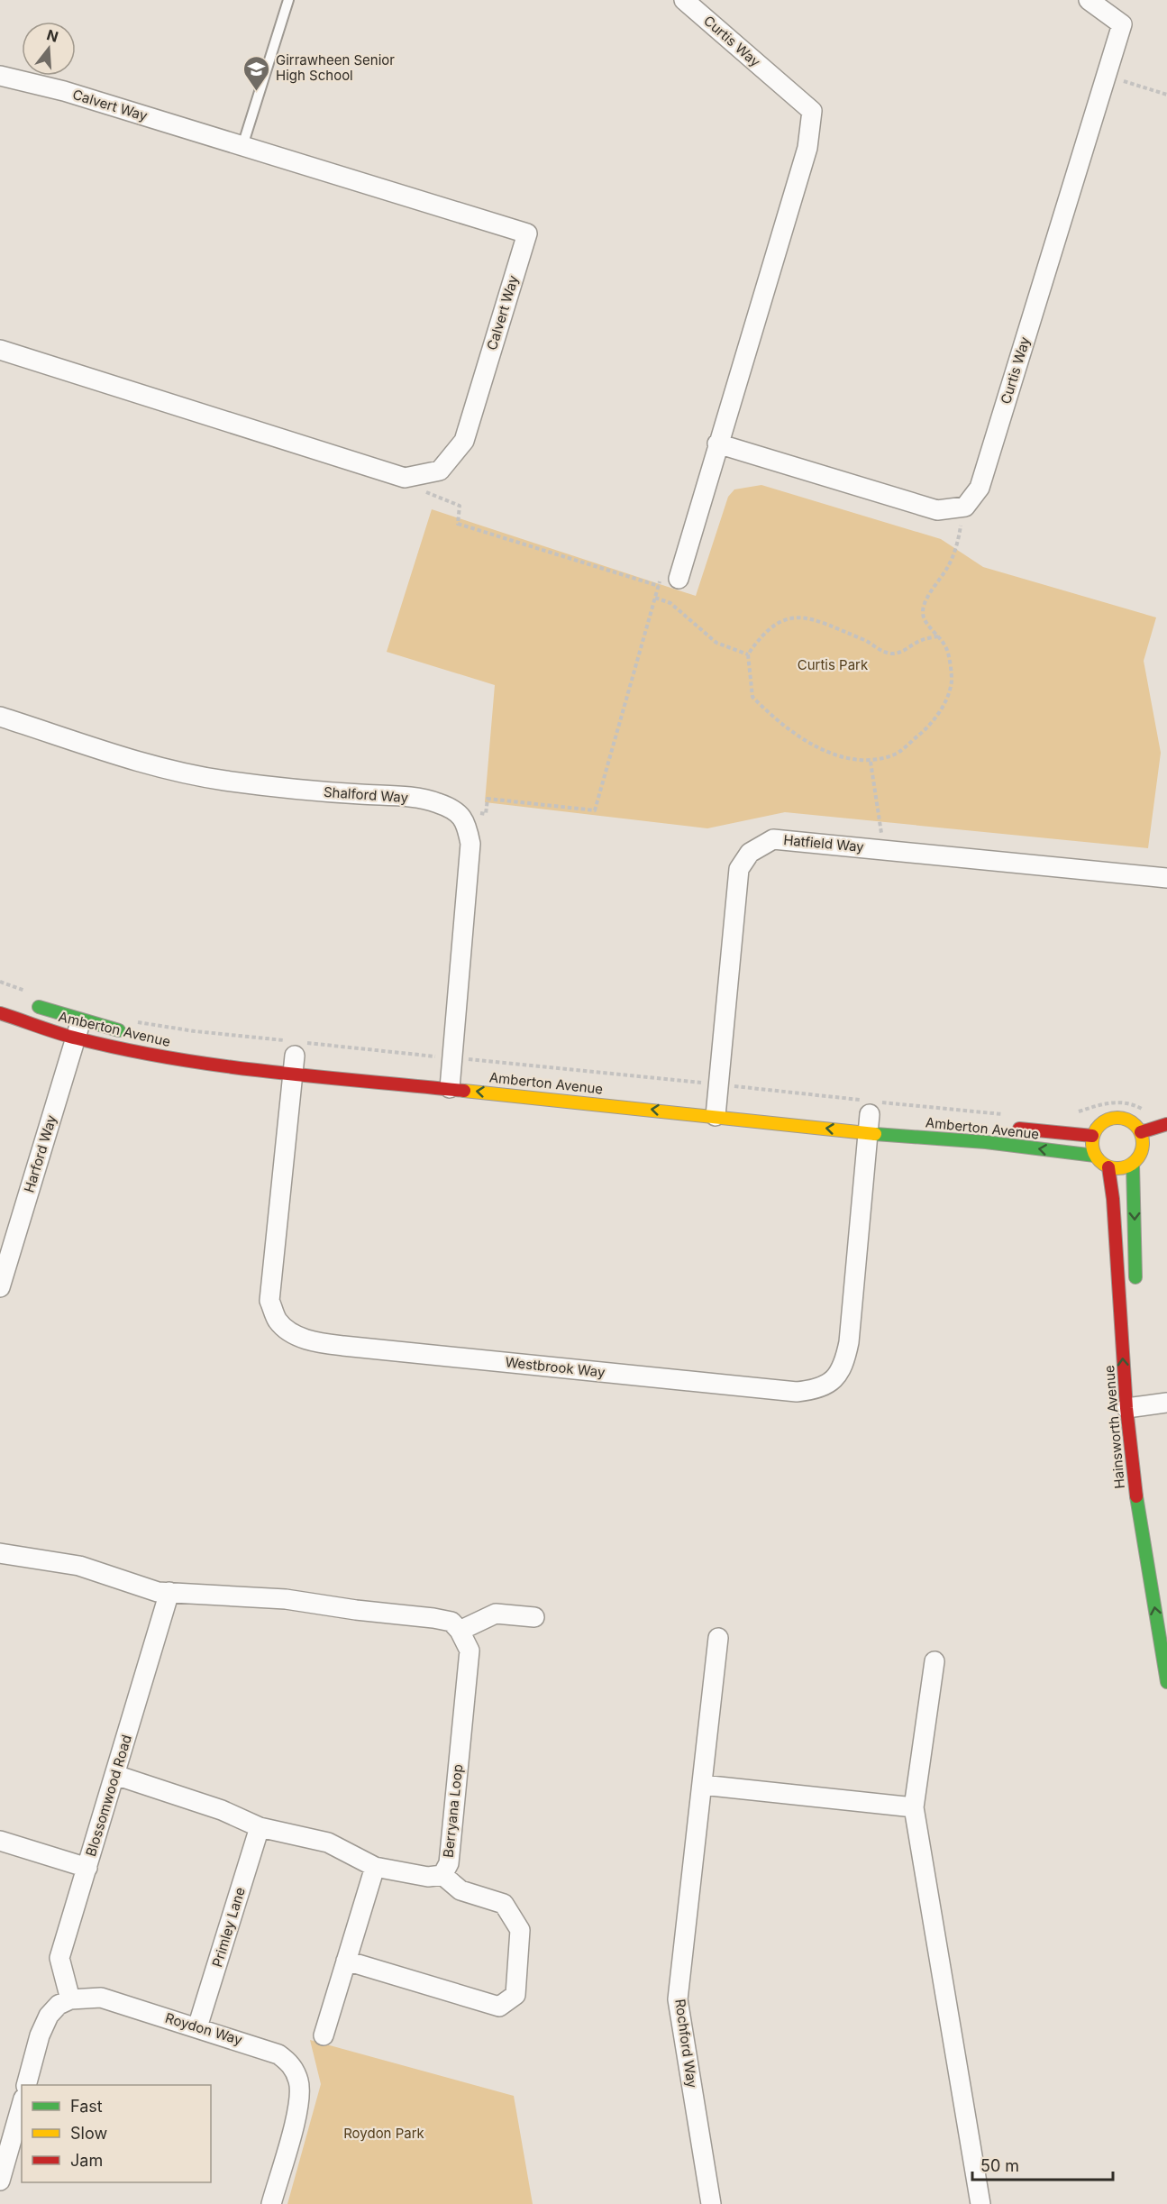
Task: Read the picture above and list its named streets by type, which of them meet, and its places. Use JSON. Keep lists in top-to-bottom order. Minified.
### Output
{"streets":{"street":["Curtis Way","Calvert Way","Shalford Way","Hatfield Way","Amberton Avenue","Harford Way","Westbrook Way","Hainsworth Avenue","Blossomwood Road","Berryana Loop","Primley Lane","Roydon Way","Rochford Way"]},"crossings":[["Hatfield Way","Amberton Avenue"],["Amberton Avenue","Harford Way"],["Amberton Avenue","Westbrook Way"],["Amberton Avenue","Hainsworth Avenue"],["Blossomwood Road","Berryana Loop"],["Blossomwood Road","Roydon Way"],["Berryana Loop","Primley Lane"],["Primley Lane","Roydon Way"]],"one_way":["Amberton Avenue","Hainsworth Avenue"],"parks":["Curtis Park","Roydon Park"],"places":{"school or university":["Girrawheen Senior High School"]},"legend":["Fast","Slow","Jam"],"scale_bar":"50 m","north":"top"}
